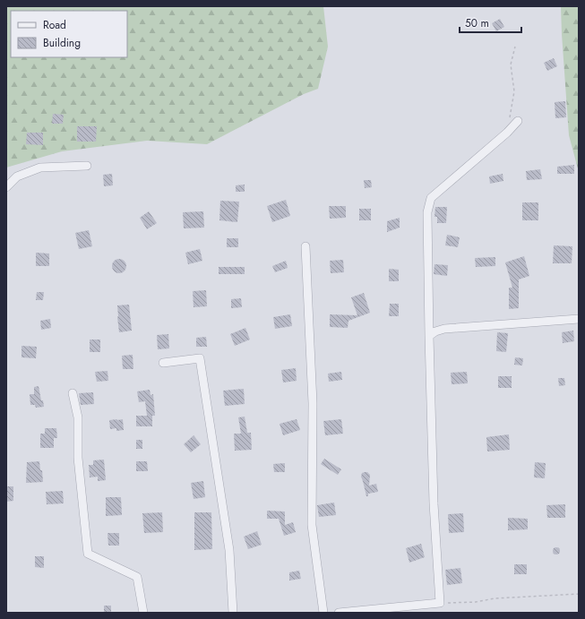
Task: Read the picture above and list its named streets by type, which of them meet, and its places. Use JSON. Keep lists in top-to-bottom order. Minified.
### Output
{"legend":["Road","Building"],"scale_bar":"50 m"}
